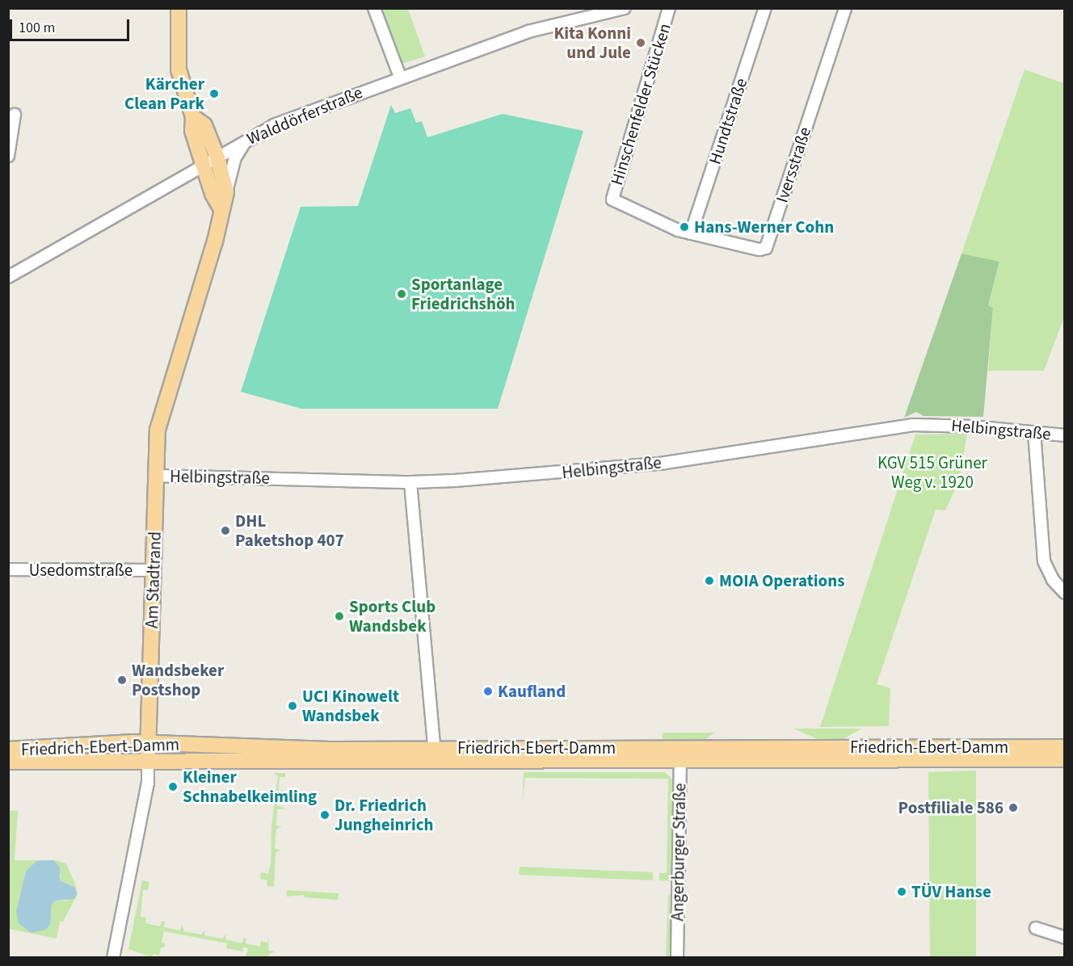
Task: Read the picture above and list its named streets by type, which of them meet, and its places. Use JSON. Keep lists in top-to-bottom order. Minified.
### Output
{"streets":{"main road":["Am Stadtrand","Friedrich-Ebert-Damm"],"street":["Hinschenfelder Stücken","Walddörferstraße","Hundtstraße","Iversstraße","Helbingstraße","Usedomstraße","Angerburger Straße"]},"crossings":[["Hinschenfelder Stücken","Hundtstraße"],["Hinschenfelder Stücken","Iversstraße"],["Hundtstraße","Iversstraße"],["Helbingstraße","Am Stadtrand"],["Usedomstraße","Am Stadtrand"],["Am Stadtrand","Friedrich-Ebert-Damm"],["Friedrich-Ebert-Damm","Angerburger Straße"]],"parks":["KGV 515 Grüner Weg v. 1920"],"places":["Kita Konni und Jule","Kärcher Clean Park","Hans-Werner Cohn","Sportanlage Friedrichshöh","DHL Paketshop 407","MOIA Operations","Sports Club Wandsbek","Wandsbeker Postshop","Kaufland","UCI Kinowelt Wandsbek","Kleiner Schnabelkeimling","Postfiliale 586","Dr. Friedrich Jungheinrich","TÜV Hanse"],"scale_bar":"100 m"}
